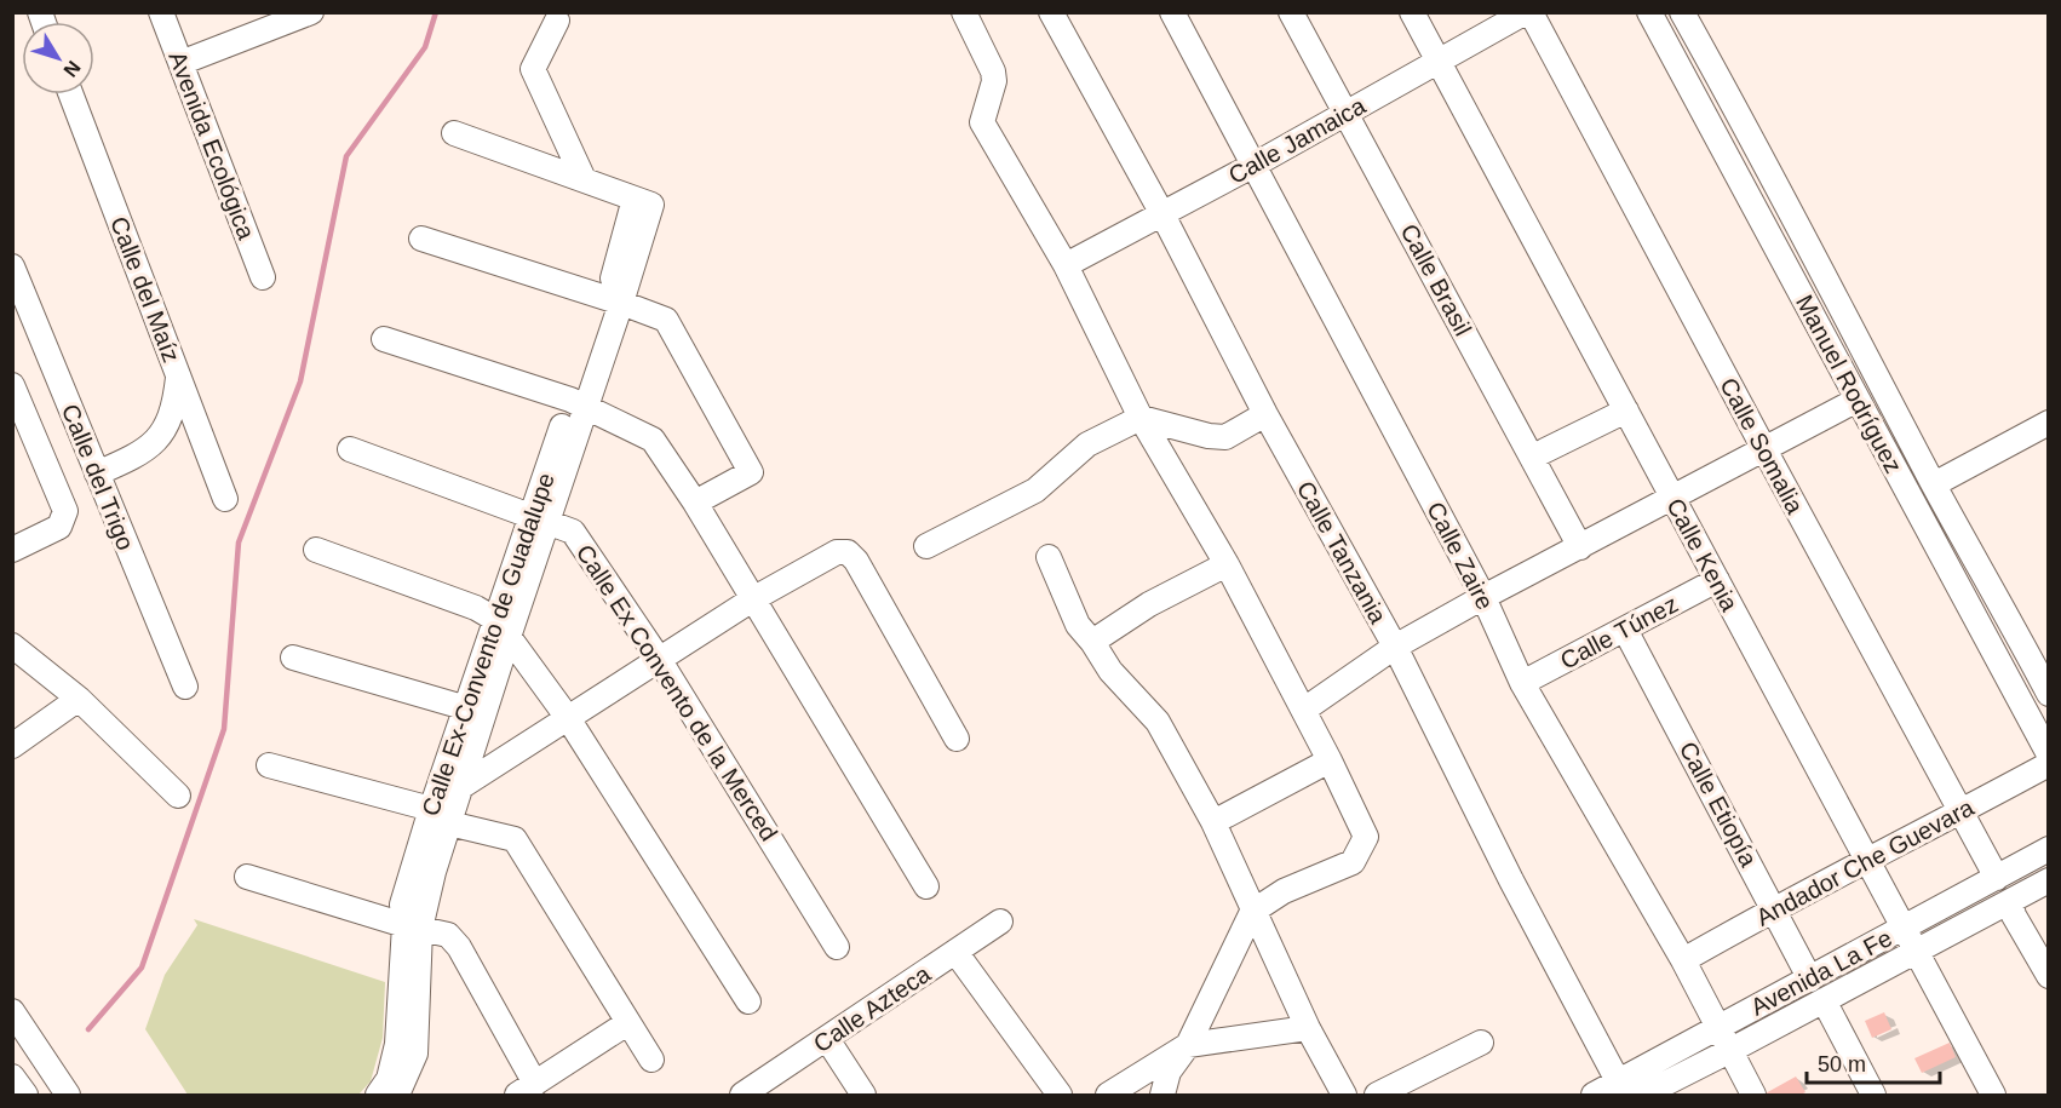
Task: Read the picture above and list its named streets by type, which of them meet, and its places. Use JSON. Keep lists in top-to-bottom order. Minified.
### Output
{"streets":{"street":["Calle Jamaica","Avenida Ecológica","Calle Brasil","Calle del Maíz","Manuel Rodríguez","Calle Somalia","Calle del Trigo","Calle Tanzania","Calle Kenia","Calle Zaire","Calle Túnez","Calle Ex-Convento de Guadalupe","Calle Ex Convento de la Merced","Calle Etiopía","Andador Che Guevara","Avenida La Fe","Calle Azteca"]},"crossings":[["Calle Jamaica","Calle Brasil"],["Calle Jamaica","Calle Somalia"],["Calle Jamaica","Calle Tanzania"],["Calle Jamaica","Calle Kenia"],["Calle Jamaica","Calle Zaire"],["Calle Somalia","Andador Che Guevara"],["Calle Somalia","Avenida La Fe"],["Calle Tanzania","Avenida La Fe"],["Calle Kenia","Calle Túnez"],["Calle Kenia","Andador Che Guevara"],["Calle Kenia","Avenida La Fe"],["Calle Zaire","Calle Túnez"],["Calle Zaire","Andador Che Guevara"],["Calle Zaire","Avenida La Fe"],["Calle Túnez","Calle Etiopía"],["Calle Ex-Convento de Guadalupe","Calle Ex Convento de la Merced"],["Calle Etiopía","Andador Che Guevara"],["Calle Etiopía","Avenida La Fe"]],"scale_bar":"50 m","north":"bottom right"}
